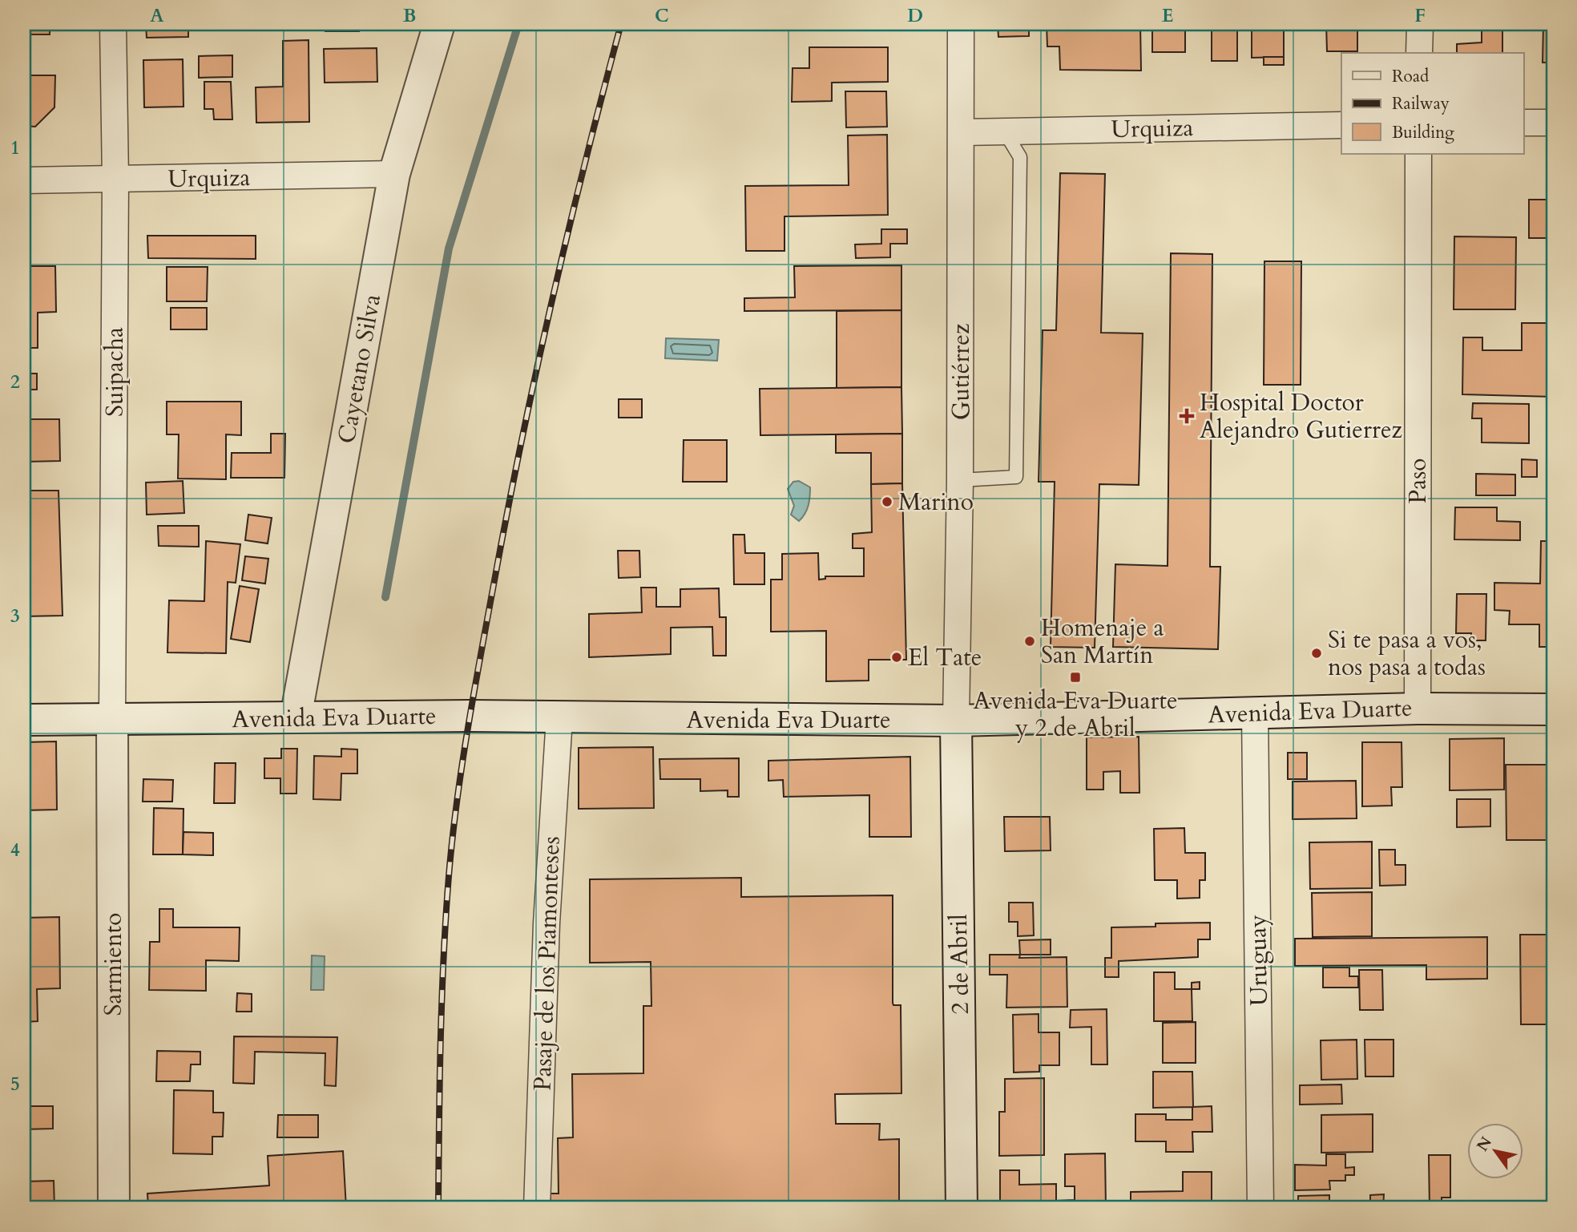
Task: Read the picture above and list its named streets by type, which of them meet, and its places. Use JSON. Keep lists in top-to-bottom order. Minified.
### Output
{"streets":{"main road":["Cayetano Silva","Avenida Eva Duarte","Sarmiento","2 de Abril"],"street":["Urquiza","Suipacha","Gutiérrez","Paso","Uruguay","Pasaje de los Piamonteses"]},"crossings":[["Urquiza","Cayetano Silva"],["Urquiza","Suipacha"],["Urquiza","Gutiérrez"],["Cayetano Silva","Avenida Eva Duarte"],["Suipacha","Avenida Eva Duarte"],["Suipacha","Sarmiento"],["Gutiérrez","Avenida Eva Duarte"],["Gutiérrez","2 de Abril"],["Paso","Avenida Eva Duarte"],["Avenida Eva Duarte","Uruguay"],["Avenida Eva Duarte","Pasaje de los Piamonteses"],["Avenida Eva Duarte","Sarmiento"],["Avenida Eva Duarte","2 de Abril"]],"places":{"health":["Hospital Doctor Alejandro Gutierrez"],"other":["Marino","Homenaje a San Martín","Si te pasa a vos, nos pasa a todas","El Tate"],"transit":["Avenida Eva Duarte y 2 de Abril"]},"legend":["Road","Railway","Building"],"north":"top left","grid":{"columns":["A","B","C","D","E","F"],"rows":["1","2","3","4","5"]}}
